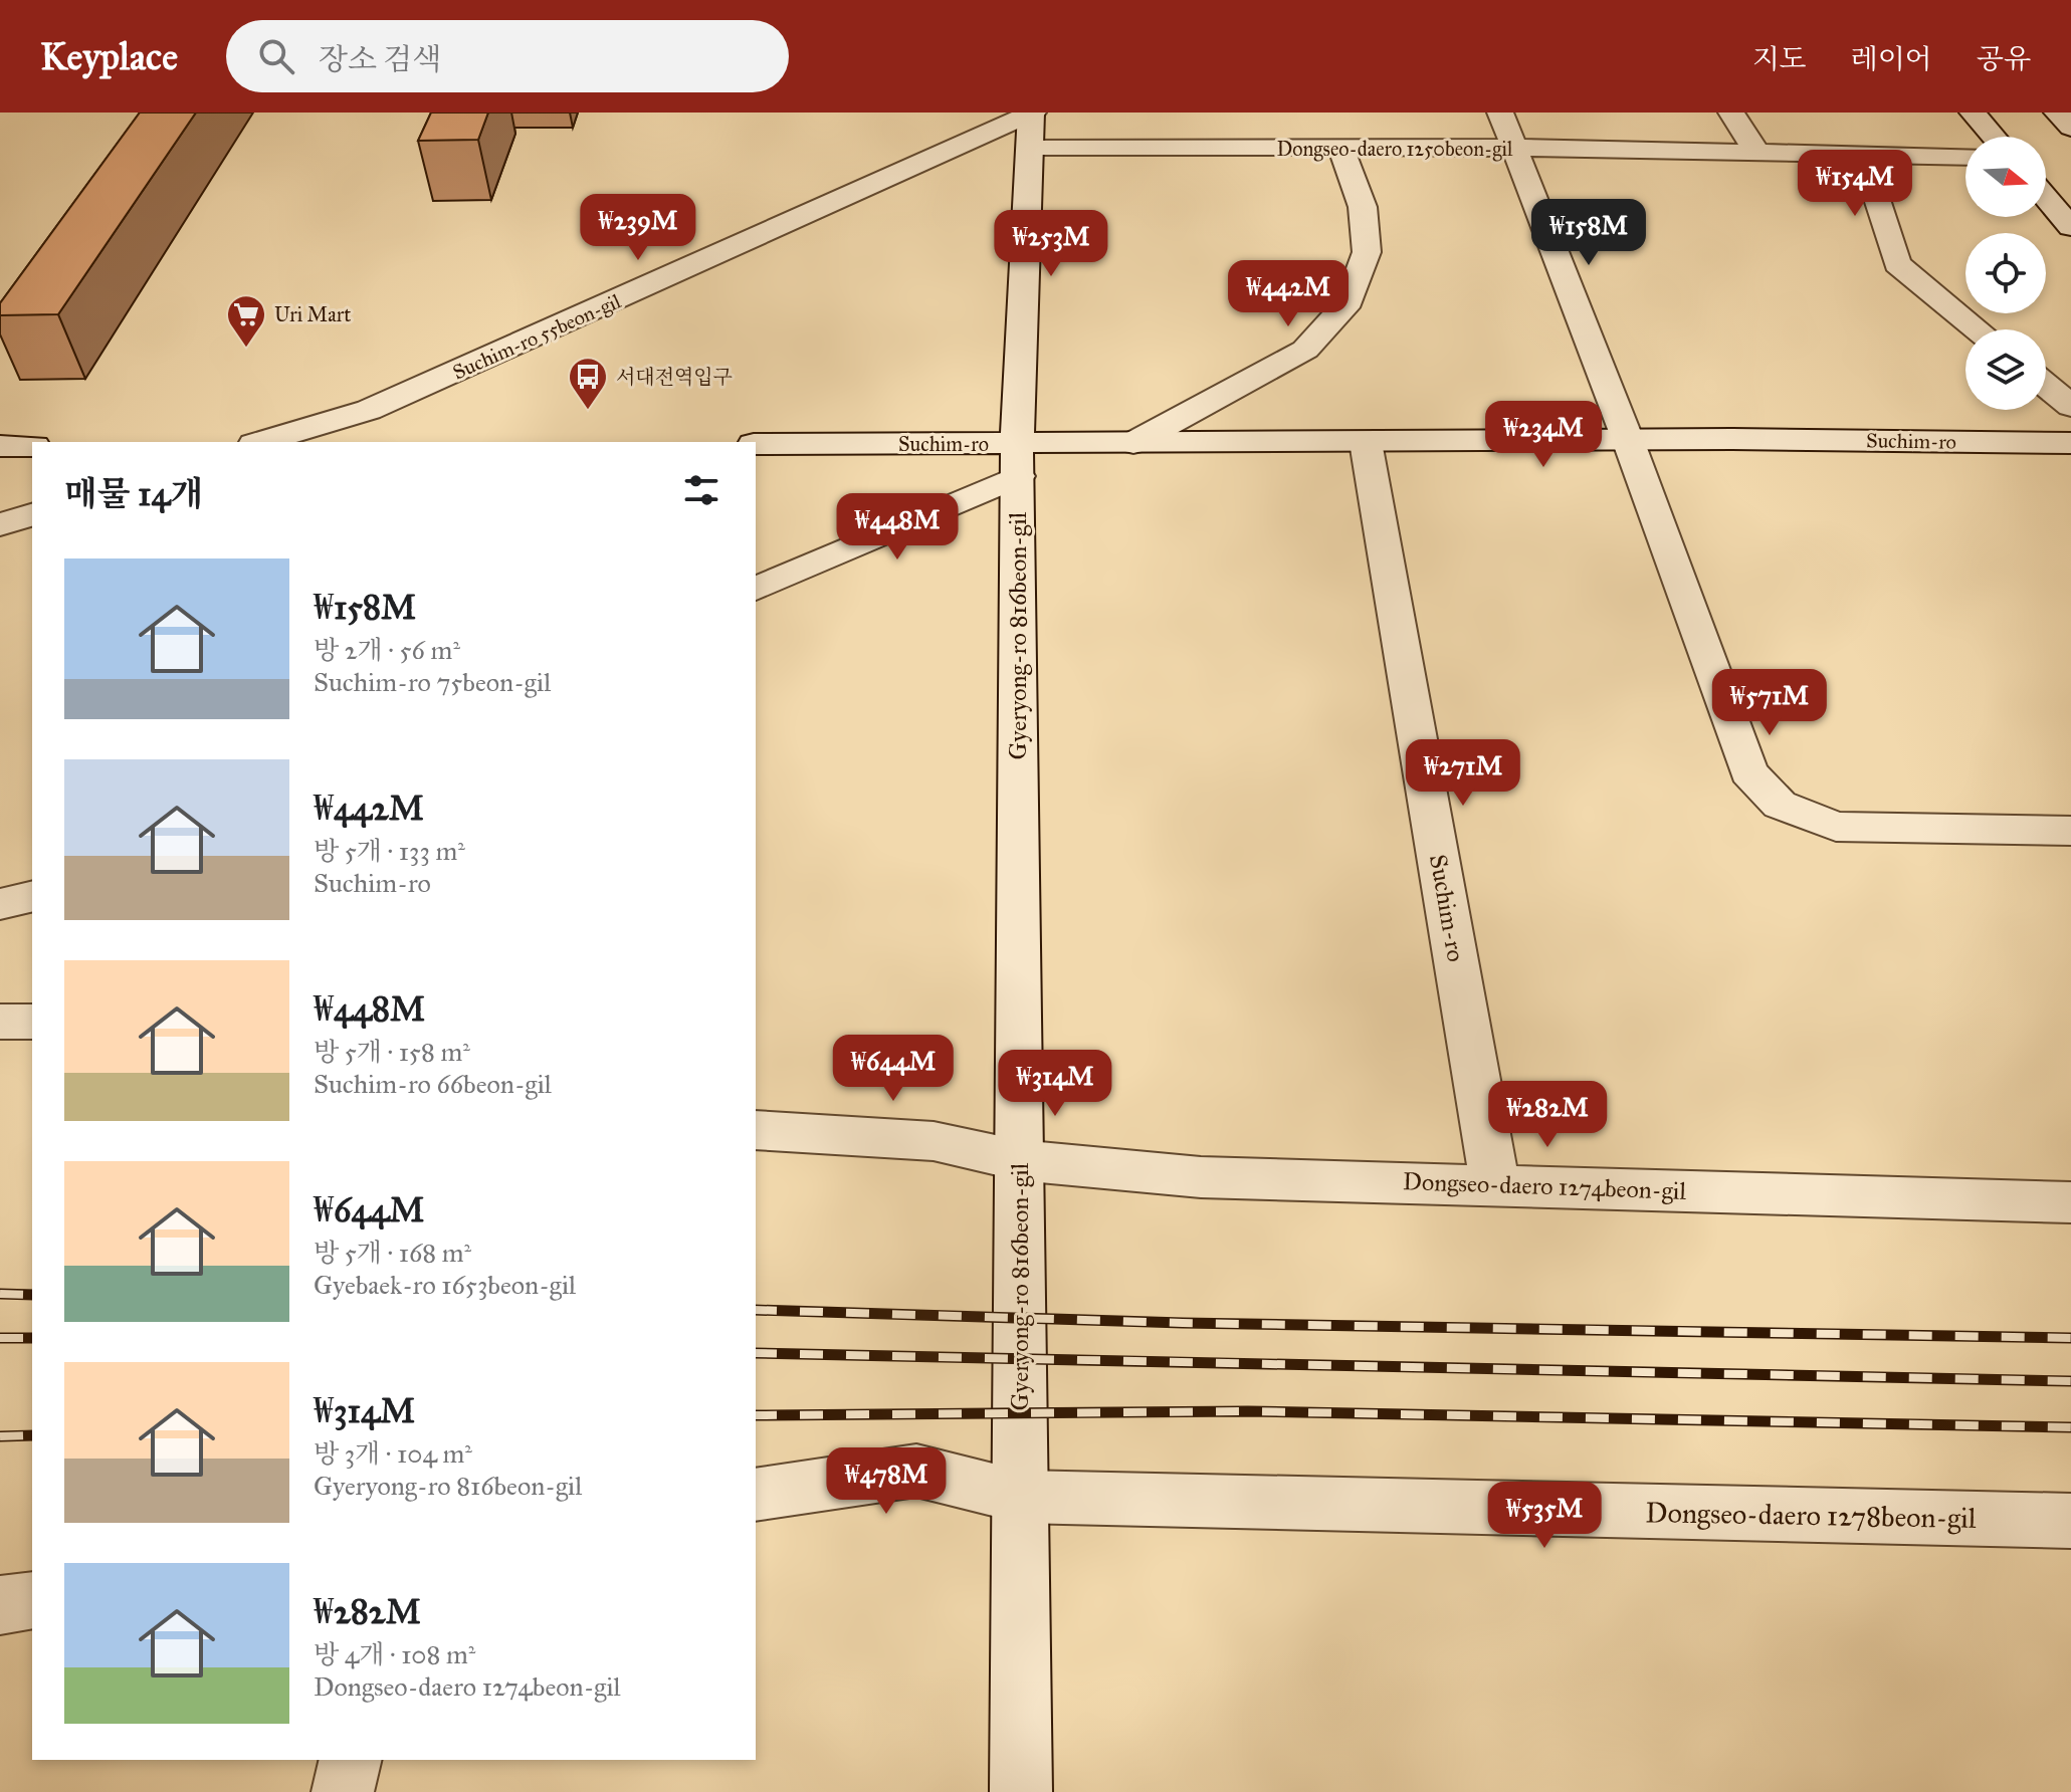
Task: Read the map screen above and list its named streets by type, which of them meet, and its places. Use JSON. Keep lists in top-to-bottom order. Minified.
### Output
{"streets":{"street":["Dongseo-daero 1250beon-gil","Suchim-ro 55beon-gil","Suchim-ro","Gyeryong-ro 816beon-gil","Dongseo-daero 1274beon-gil","Dongseo-daero 1278beon-gil"]},"crossings":[["Dongseo-daero 1250beon-gil","Suchim-ro"],["Dongseo-daero 1250beon-gil","Gyeryong-ro 816beon-gil"],["Suchim-ro 55beon-gil","Gyeryong-ro 816beon-gil"],["Suchim-ro","Gyeryong-ro 816beon-gil"],["Suchim-ro","Dongseo-daero 1274beon-gil"],["Gyeryong-ro 816beon-gil","Dongseo-daero 1274beon-gil"],["Gyeryong-ro 816beon-gil","Dongseo-daero 1278beon-gil"]],"places":{"supermarket":["Uri Mart"],"bus stop":["서대전역입구"]},"north":"right","page":{"header":"Keyplace","search":"장소 검색","nav":["지도","레이어","공유"],"price":["₩154M","₩239M","₩158M","₩253M","₩442M","₩234M","₩448M","₩571M","₩271M","₩644M","₩314M","₩282M","₩478M","₩535M"],"heading":"매물 14개","list":[{"name":"₩158M","note":"방 2개 · 56 m² · Suchim-ro 75beon-gil"},{"name":"₩442M","note":"방 5개 · 133 m² · Suchim-ro"},{"name":"₩448M","note":"방 5개 · 158 m² · Suchim-ro 66beon-gil"},{"name":"₩644M","note":"방 5개 · 168 m² · Gyebaek-ro 1653beon-gil"},{"name":"₩314M","note":"방 3개 · 104 m² · Gyeryong-ro 816beon-gil"},{"name":"₩282M","note":"방 4개 · 108 m² · Dongseo-daero 1274beon-gil"}]}}
